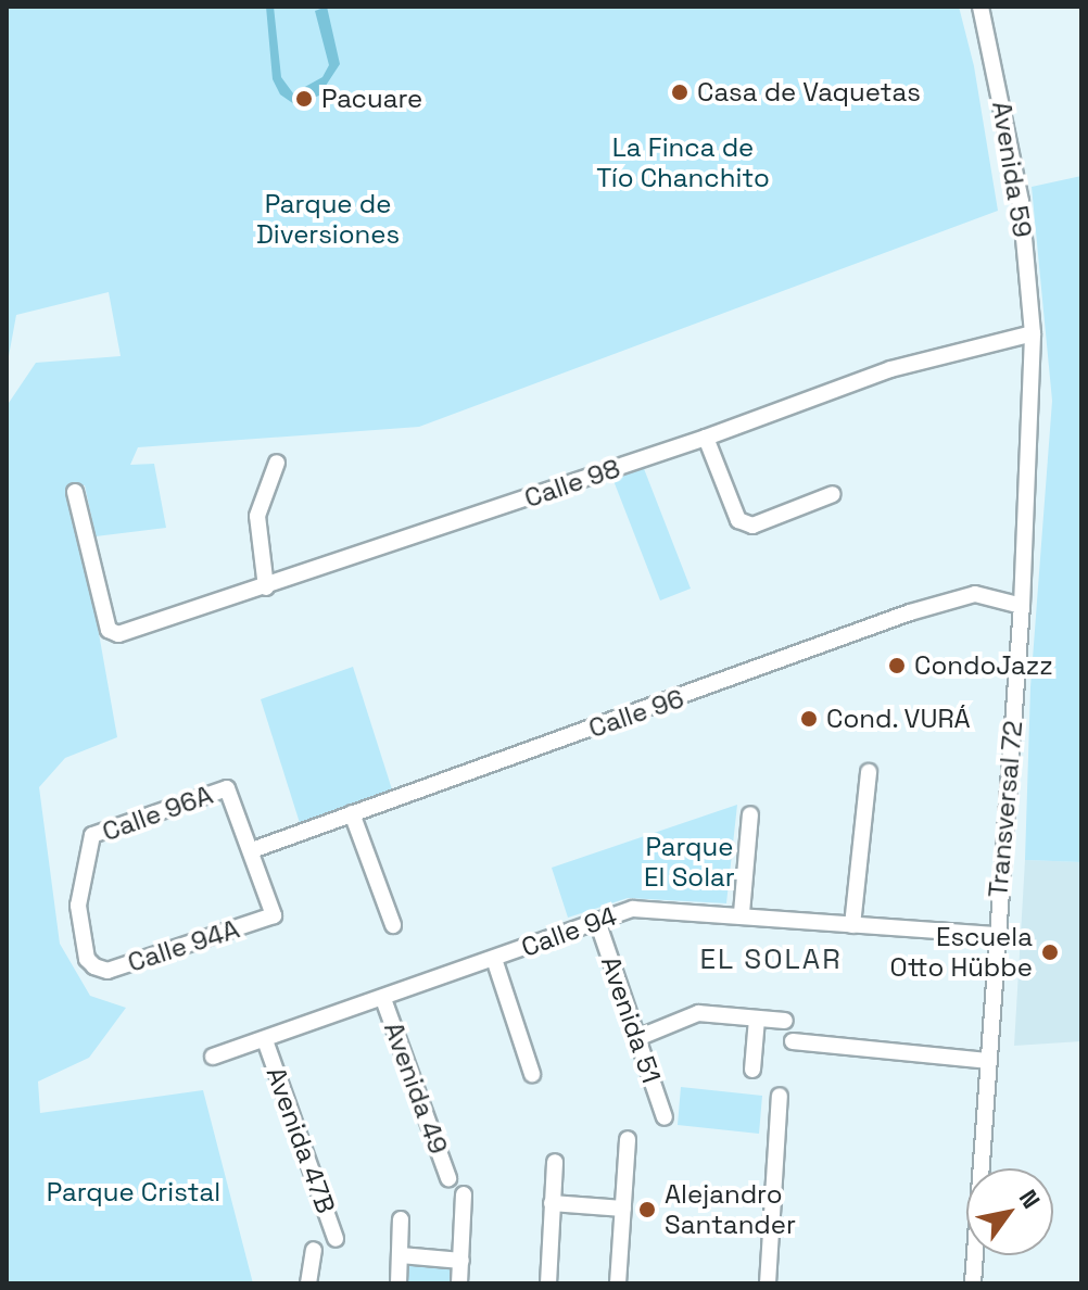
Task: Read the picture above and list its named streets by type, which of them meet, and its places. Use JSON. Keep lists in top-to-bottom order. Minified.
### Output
{"streets":{"street":["Avenida 59","Calle 98","Calle 96","Transversal 72","Calle 96A","Calle 94","Calle 94A","Avenida 51","Avenida 49","Avenida 47B"]},"crossings":[["Avenida 59","Calle 98"],["Avenida 59","Transversal 72"],["Calle 98","Transversal 72"],["Calle 96","Transversal 72"],["Calle 96","Calle 96A"],["Calle 96","Calle 94A"],["Transversal 72","Calle 94"],["Calle 96A","Calle 94A"],["Calle 94","Avenida 51"],["Calle 94","Avenida 49"],["Calle 94","Avenida 47B"]],"districts":["EL SOLAR"],"parks":["La Finca de Tío Chanchito","Parque de Diversiones","Parque El Solar","Parque Cristal"],"places":["Casa de Vaquetas","Pacuare","CondoJazz","Cond. VURÁ","Escuela Otto Hübbe","Alejandro Santander"],"north":"top right"}
